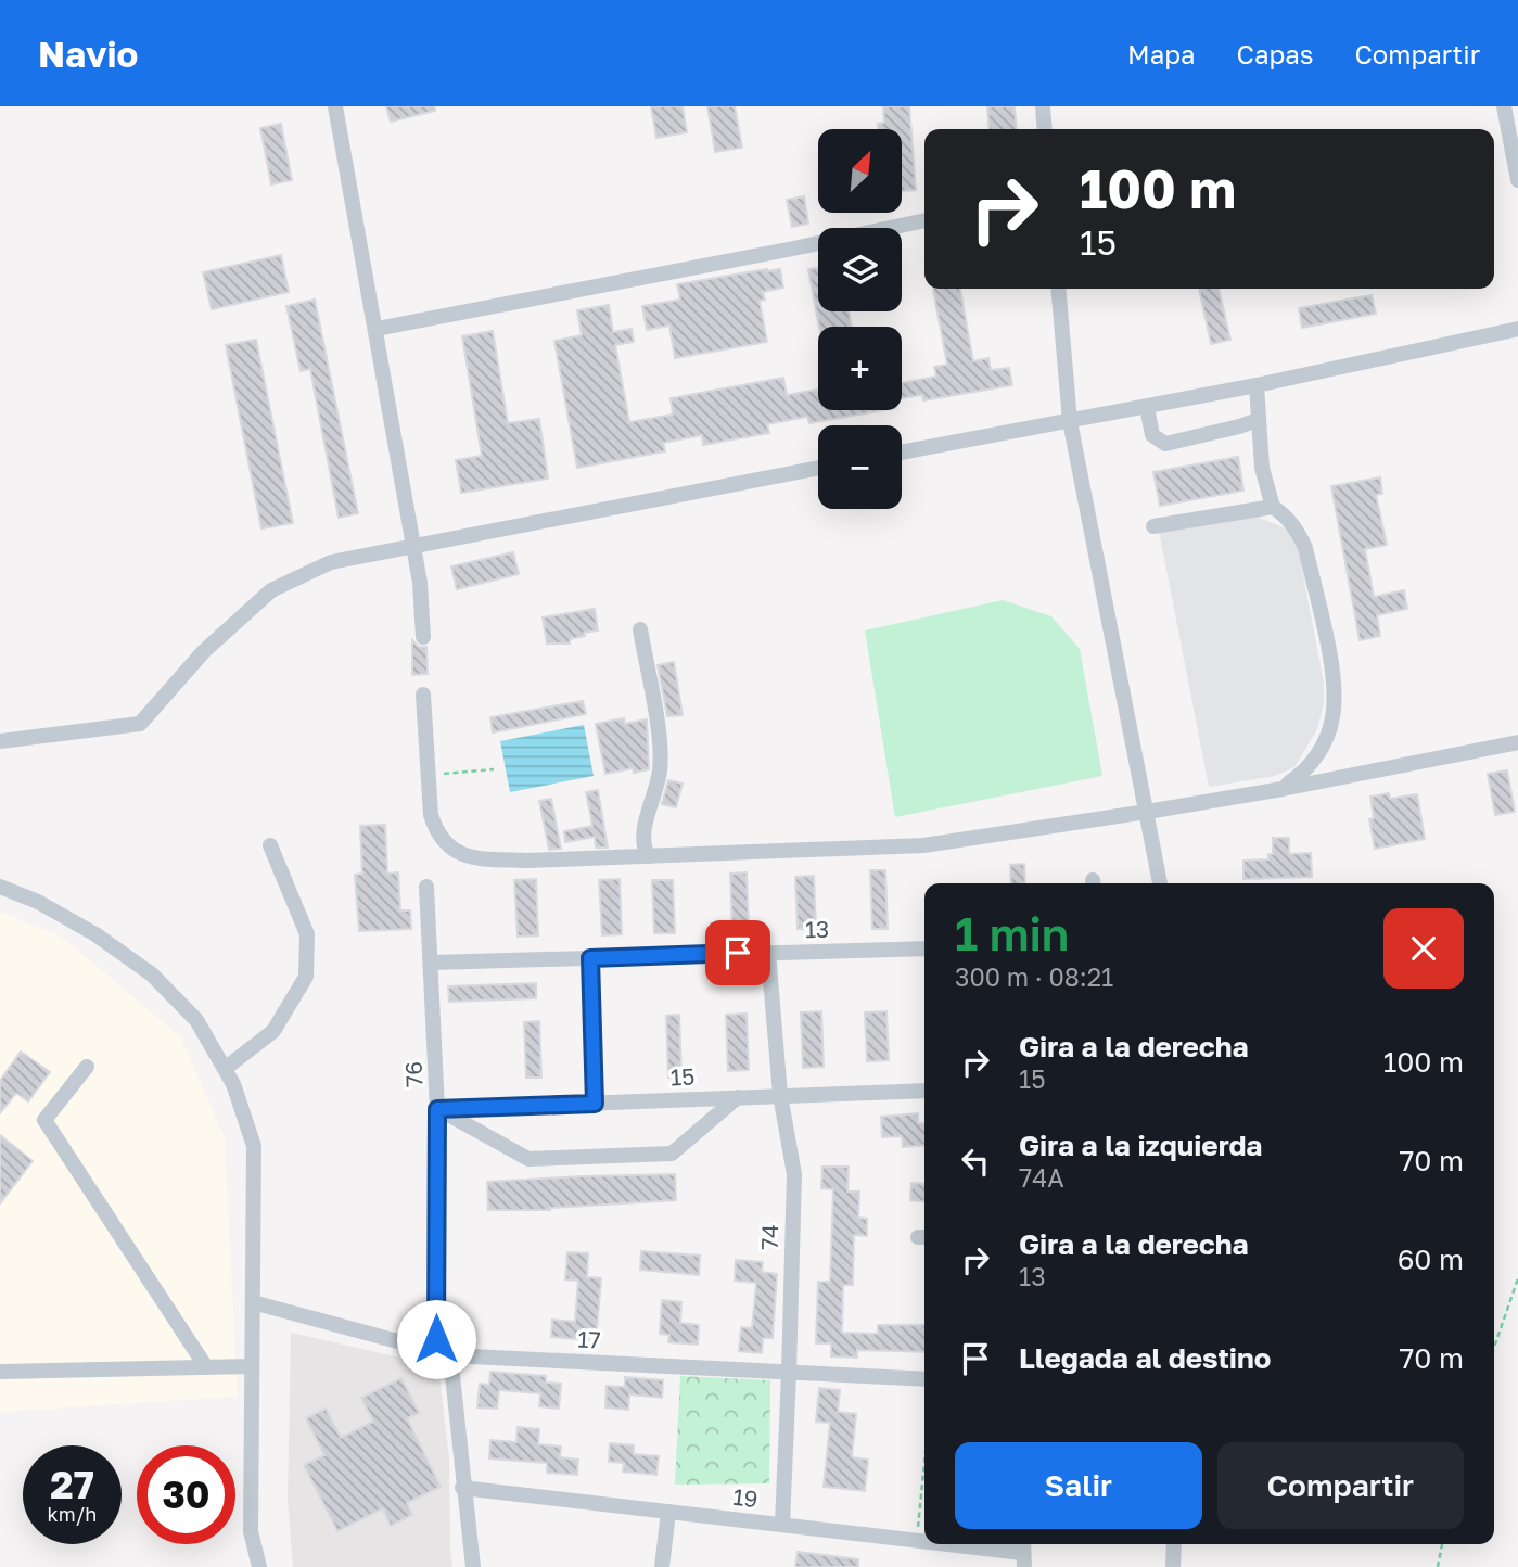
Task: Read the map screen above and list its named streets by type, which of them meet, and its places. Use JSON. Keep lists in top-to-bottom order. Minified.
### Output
{"streets":{"street":["13","76","15","74","17","19"]},"crossings":[["13","76"],["13","74"],["76","15"],["76","17"],["76","19"],["15","74"],["74","17"],["74","19"]],"north":"top right","page":{"header":"Navio","nav":["Mapa","Capas","Compartir"],"map_buttons":["+","−"],"turn":["100 m","15"],"heading":["1 min","300 m · 08:21"],"list":[{"name":"Gira a la derecha","note":"15","value":"100 m"},{"name":"Gira a la izquierda","note":"74A","value":"70 m"},{"name":"Gira a la derecha","note":"13","value":"60 m"},{"name":"Llegada al destino","value":"70 m"}],"buttons":["Salir","Compartir"],"speed":"27 km/h","limit":"30"}}
